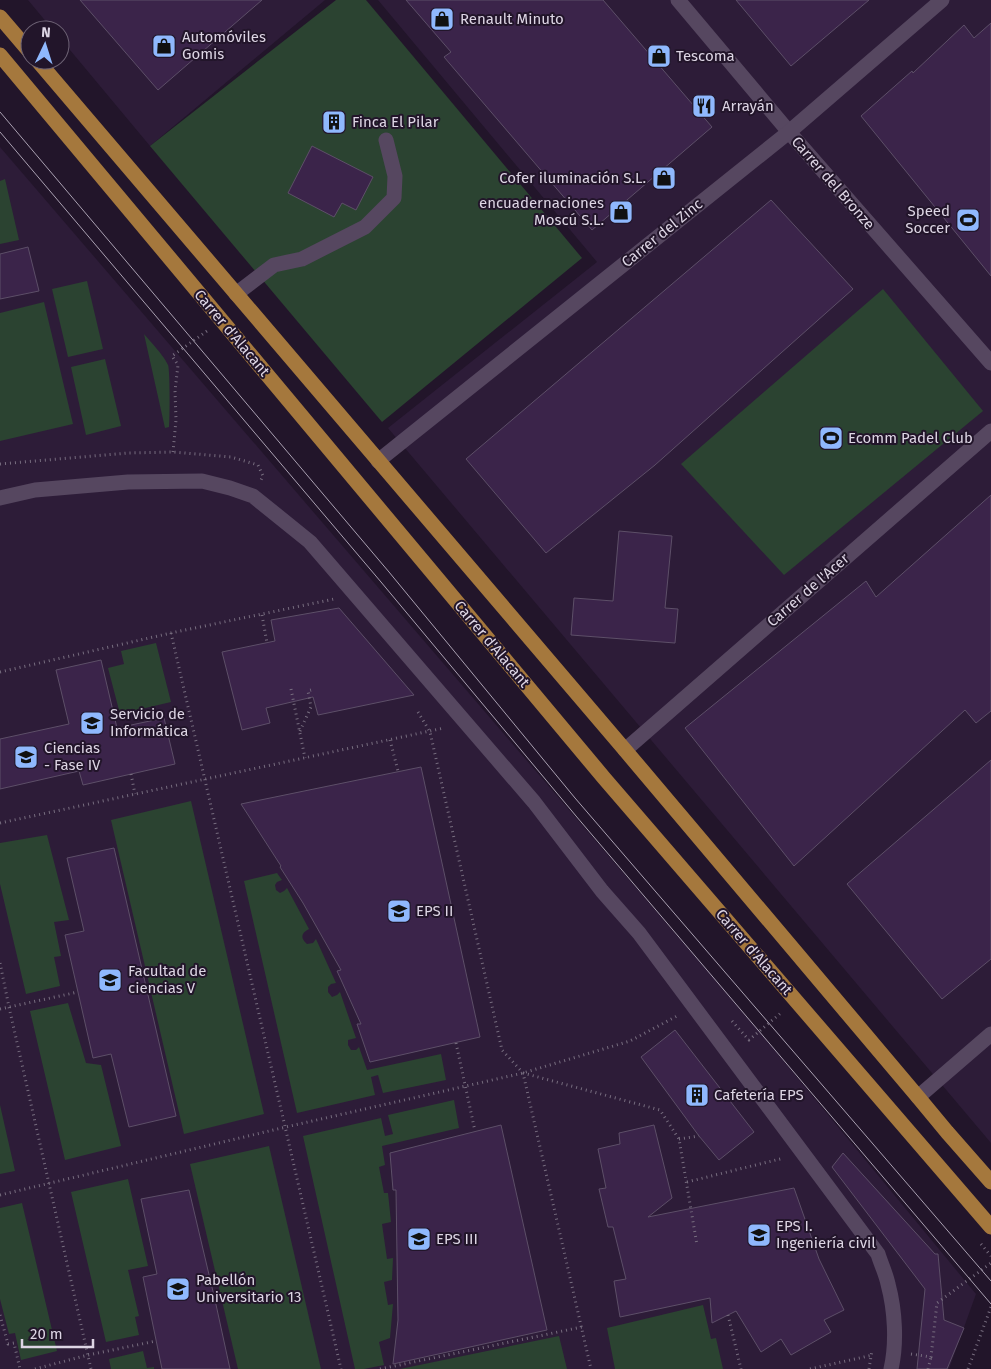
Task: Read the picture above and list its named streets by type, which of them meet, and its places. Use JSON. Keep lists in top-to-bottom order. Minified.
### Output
{"streets":{"main road":["Carrer d'Alacant"],"street":["Carrer del Bronze","Carrer del Zinc","Carrer de l'Acer"]},"crossings":[["Carrer del Bronze","Carrer del Zinc"],["Carrer del Zinc","Carrer d'Alacant"],["Carrer d'Alacant","Carrer de l'Acer"]],"places":{"shop":["Renault Minuto","Automóviles Gomis","Tescoma","Cofer iluminación S.L.","encuadernaciones Moscú S.L."],"restaurant":["Arrayán"],"building":["Finca El Pilar","Cafetería EPS"],"sports":["Speed Soccer","Ecomm Padel Club"],"school or university":["Servicio de Informática","Ciencias - Fase IV","EPS II","Facultad de ciencias V","EPS I. Ingeniería civil","EPS III","Pabellón Universitario 13"]},"scale_bar":"20 m","north":"top"}
